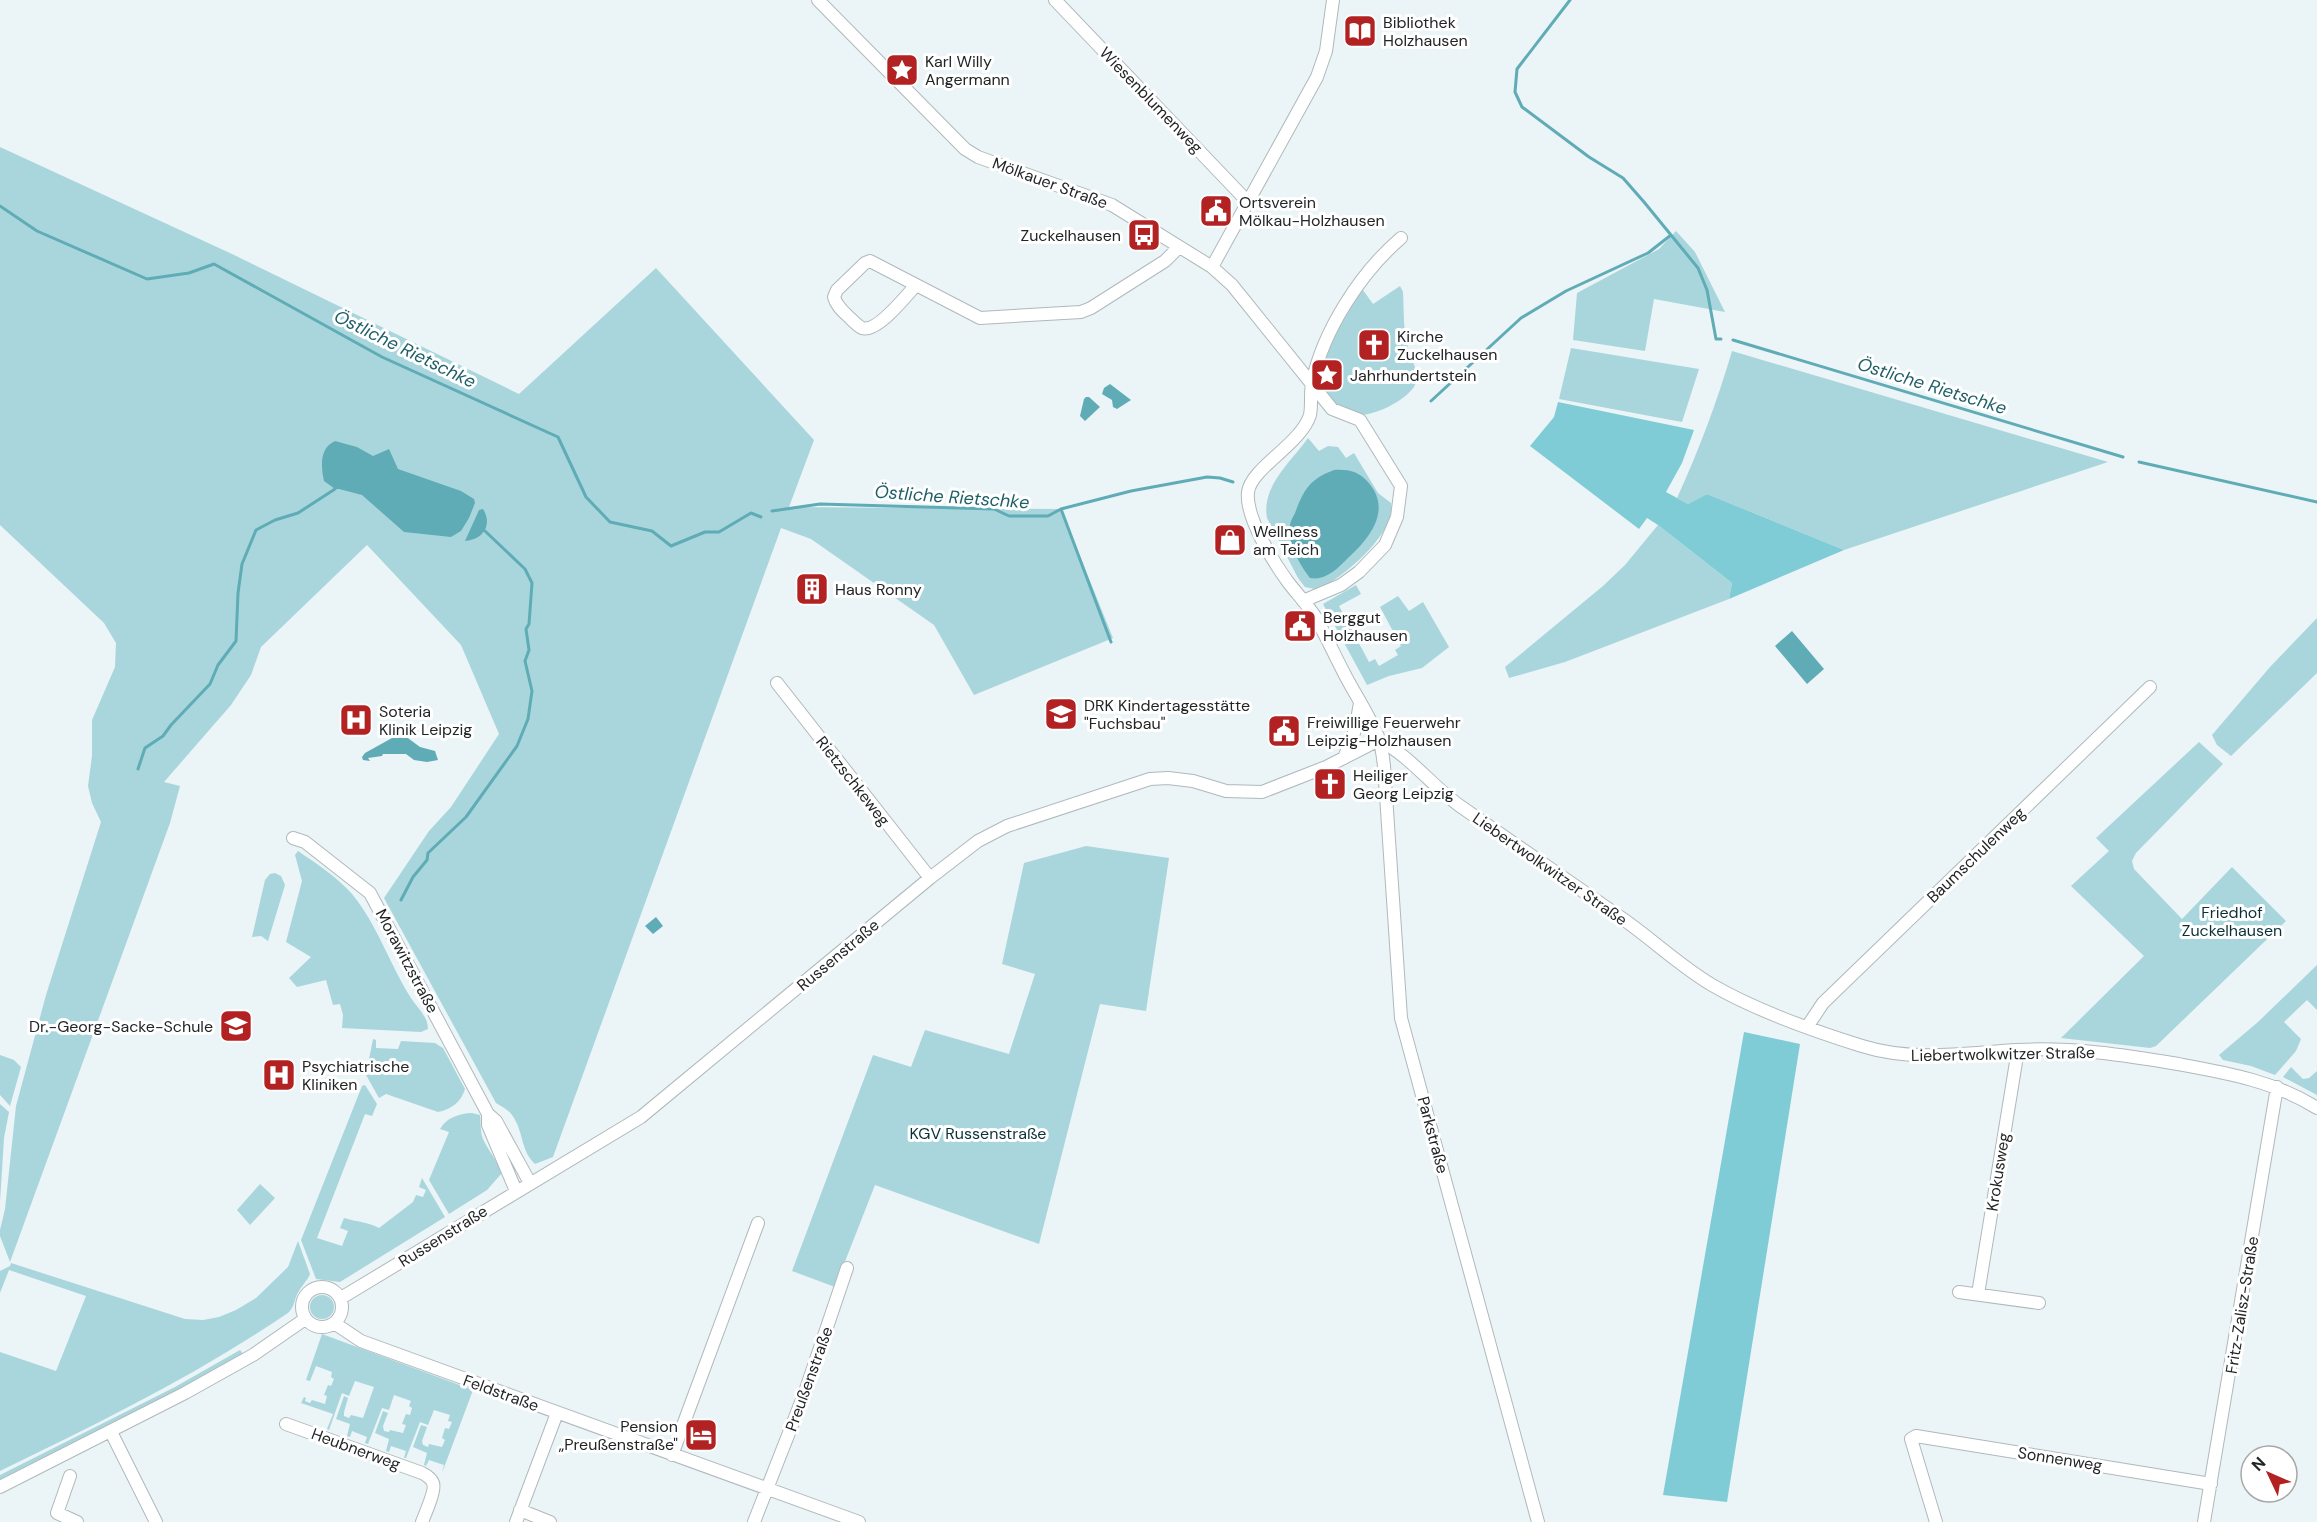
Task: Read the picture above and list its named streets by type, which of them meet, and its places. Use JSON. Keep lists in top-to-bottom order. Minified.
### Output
{"streets":{"street":["Wiesenblumenweg","Mölkauer Straße","Rietzschkeweg","Baumschulenweg","Liebertwolkwitzer Straße","Russenstraße","Morawitzstraße","Parkstraße","Krokusweg","Fritz-Zalisz-Straße","Preußenstraße","Feldstraße","Heubnerweg","Sonnenweg"]},"crossings":[["Rietzschkeweg","Russenstraße"],["Baumschulenweg","Liebertwolkwitzer Straße"],["Liebertwolkwitzer Straße","Russenstraße"],["Liebertwolkwitzer Straße","Parkstraße"],["Liebertwolkwitzer Straße","Krokusweg"],["Liebertwolkwitzer Straße","Fritz-Zalisz-Straße"],["Russenstraße","Morawitzstraße"],["Russenstraße","Parkstraße"],["Russenstraße","Feldstraße"],["Fritz-Zalisz-Straße","Sonnenweg"],["Preußenstraße","Feldstraße"]],"water":["Östliche Rietschke"],"parks":["Friedhof Zuckelhausen","KGV Russenstraße"],"places":{"library":["Bibliothek Holzhausen"],"place":["Karl Willy Angermann","Jahrhundertstein"],"public building":["Ortsverein Mölkau-Holzhausen","Berggut Holzhausen","Freiwillige Feuerwehr Leipzig-Holzhausen"],"bus stop":["Zuckelhausen"],"church":["Kirche Zuckelhausen","Heiliger Georg Leipzig"],"shop":["Wellness am Teich"],"building":["Haus Ronny"],"school or university":["DRK Kindertagesstätte \"Fuchsbau\"","Dr.-Georg-Sacke-Schule"],"hospital":["Soteria Klinik Leipzig","Psychiatrische Kliniken"],"hotel":["Pension „Preußenstraße\""]},"north":"top left"}
